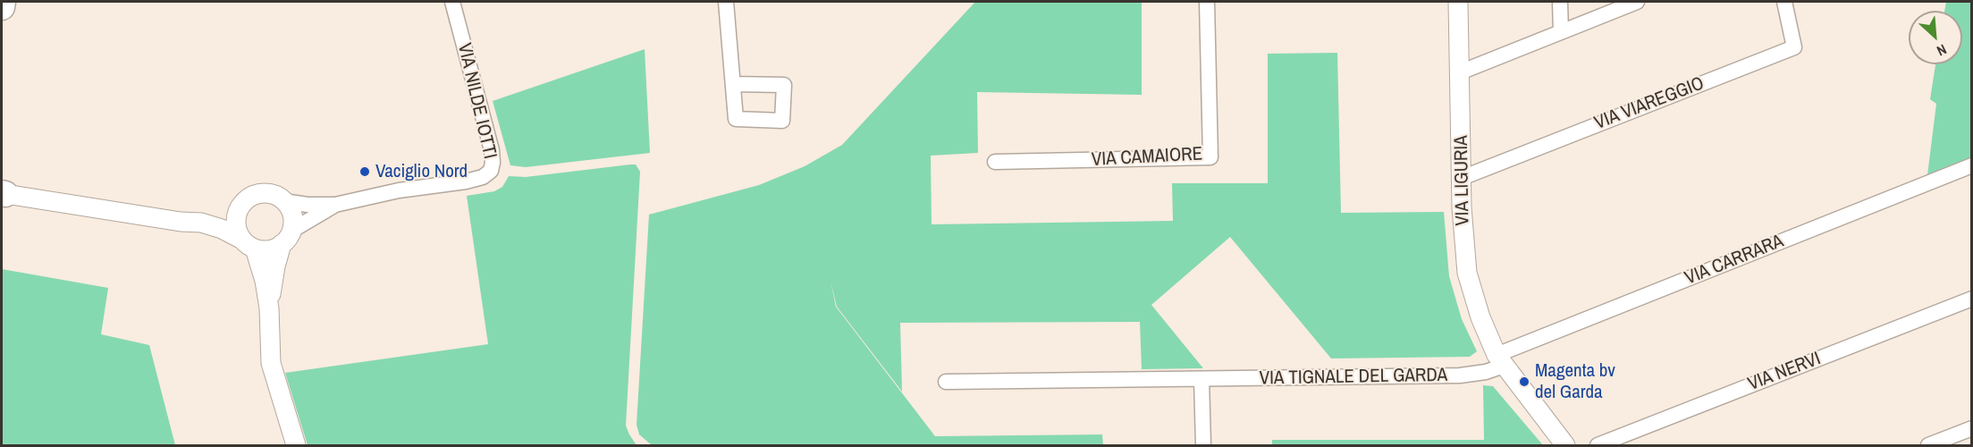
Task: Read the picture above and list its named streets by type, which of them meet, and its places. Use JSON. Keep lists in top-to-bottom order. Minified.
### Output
{"streets":{"street":["VIA NILDE IOTTI","VIA VIAREGGIO","VIA CAMAIORE","VIA LIGURIA","VIA CARRARA","VIA NERVI","VIA TIGNALE DEL GARDA"]},"crossings":[["VIA VIAREGGIO","VIA LIGURIA"],["VIA LIGURIA","VIA CARRARA"],["VIA LIGURIA","VIA TIGNALE DEL GARDA"],["VIA CARRARA","VIA TIGNALE DEL GARDA"]],"places":["Vaciglio Nord","Magenta bv del Garda"],"north":"bottom right"}
